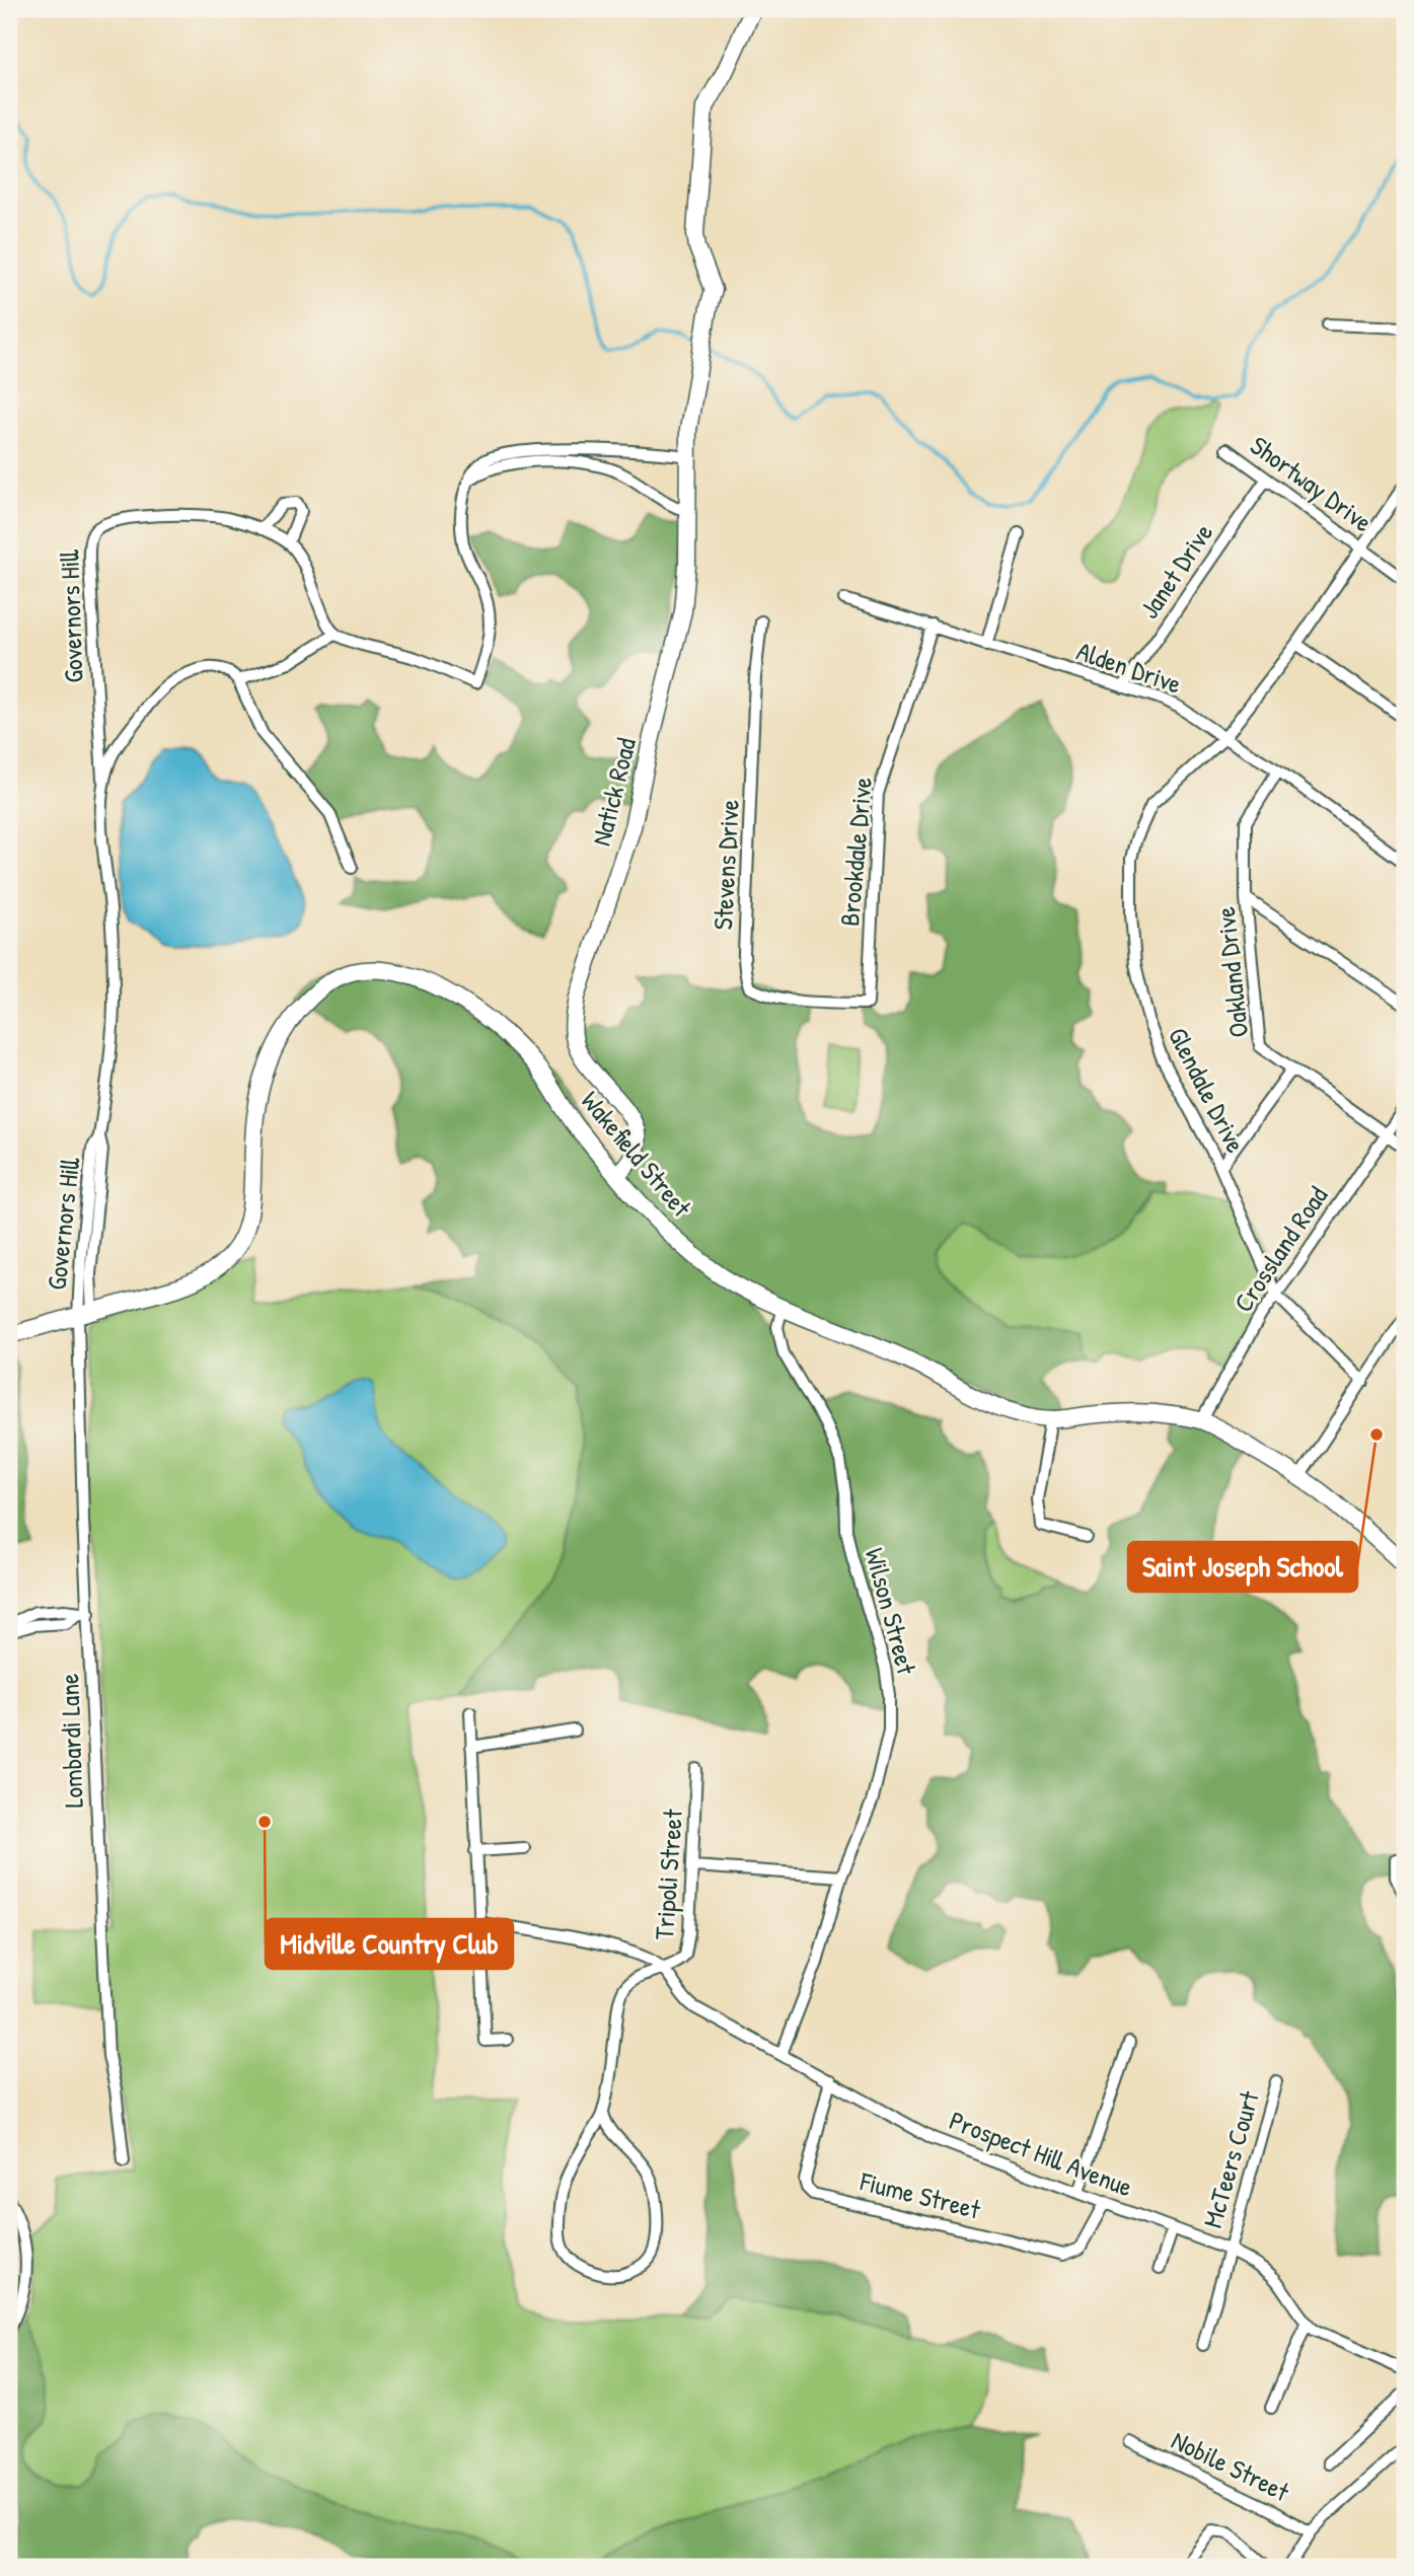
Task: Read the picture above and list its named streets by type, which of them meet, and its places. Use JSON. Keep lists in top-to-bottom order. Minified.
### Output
{"streets":{"street":["Shortway Drive","Janet Drive","Governors Hill","Alden Drive","Natick Road","Brookdale Drive","Stevens Drive","Oakland Drive","Glendale Drive","Wakefield Street","Crossland Road","Wilson Street","Lombardi Lane","Tripoli Street","Prospect Hill Avenue","McTeers Court","Fiume Street","Nobile Street"]},"crossings":[["Shortway Drive","Janet Drive"],["Shortway Drive","Glendale Drive"],["Janet Drive","Alden Drive"],["Governors Hill","Wakefield Street"],["Governors Hill","Lombardi Lane"],["Alden Drive","Brookdale Drive"],["Alden Drive","Oakland Drive"],["Alden Drive","Glendale Drive"],["Natick Road","Wakefield Street"],["Brookdale Drive","Stevens Drive"],["Oakland Drive","Crossland Road"],["Glendale Drive","Crossland Road"],["Wakefield Street","Crossland Road"],["Wakefield Street","Wilson Street"],["Wakefield Street","Lombardi Lane"],["Wilson Street","Prospect Hill Avenue"],["Tripoli Street","Prospect Hill Avenue"],["Prospect Hill Avenue","McTeers Court"],["Prospect Hill Avenue","Fiume Street"]],"places":["Saint Joseph School","Midville Country Club"]}
